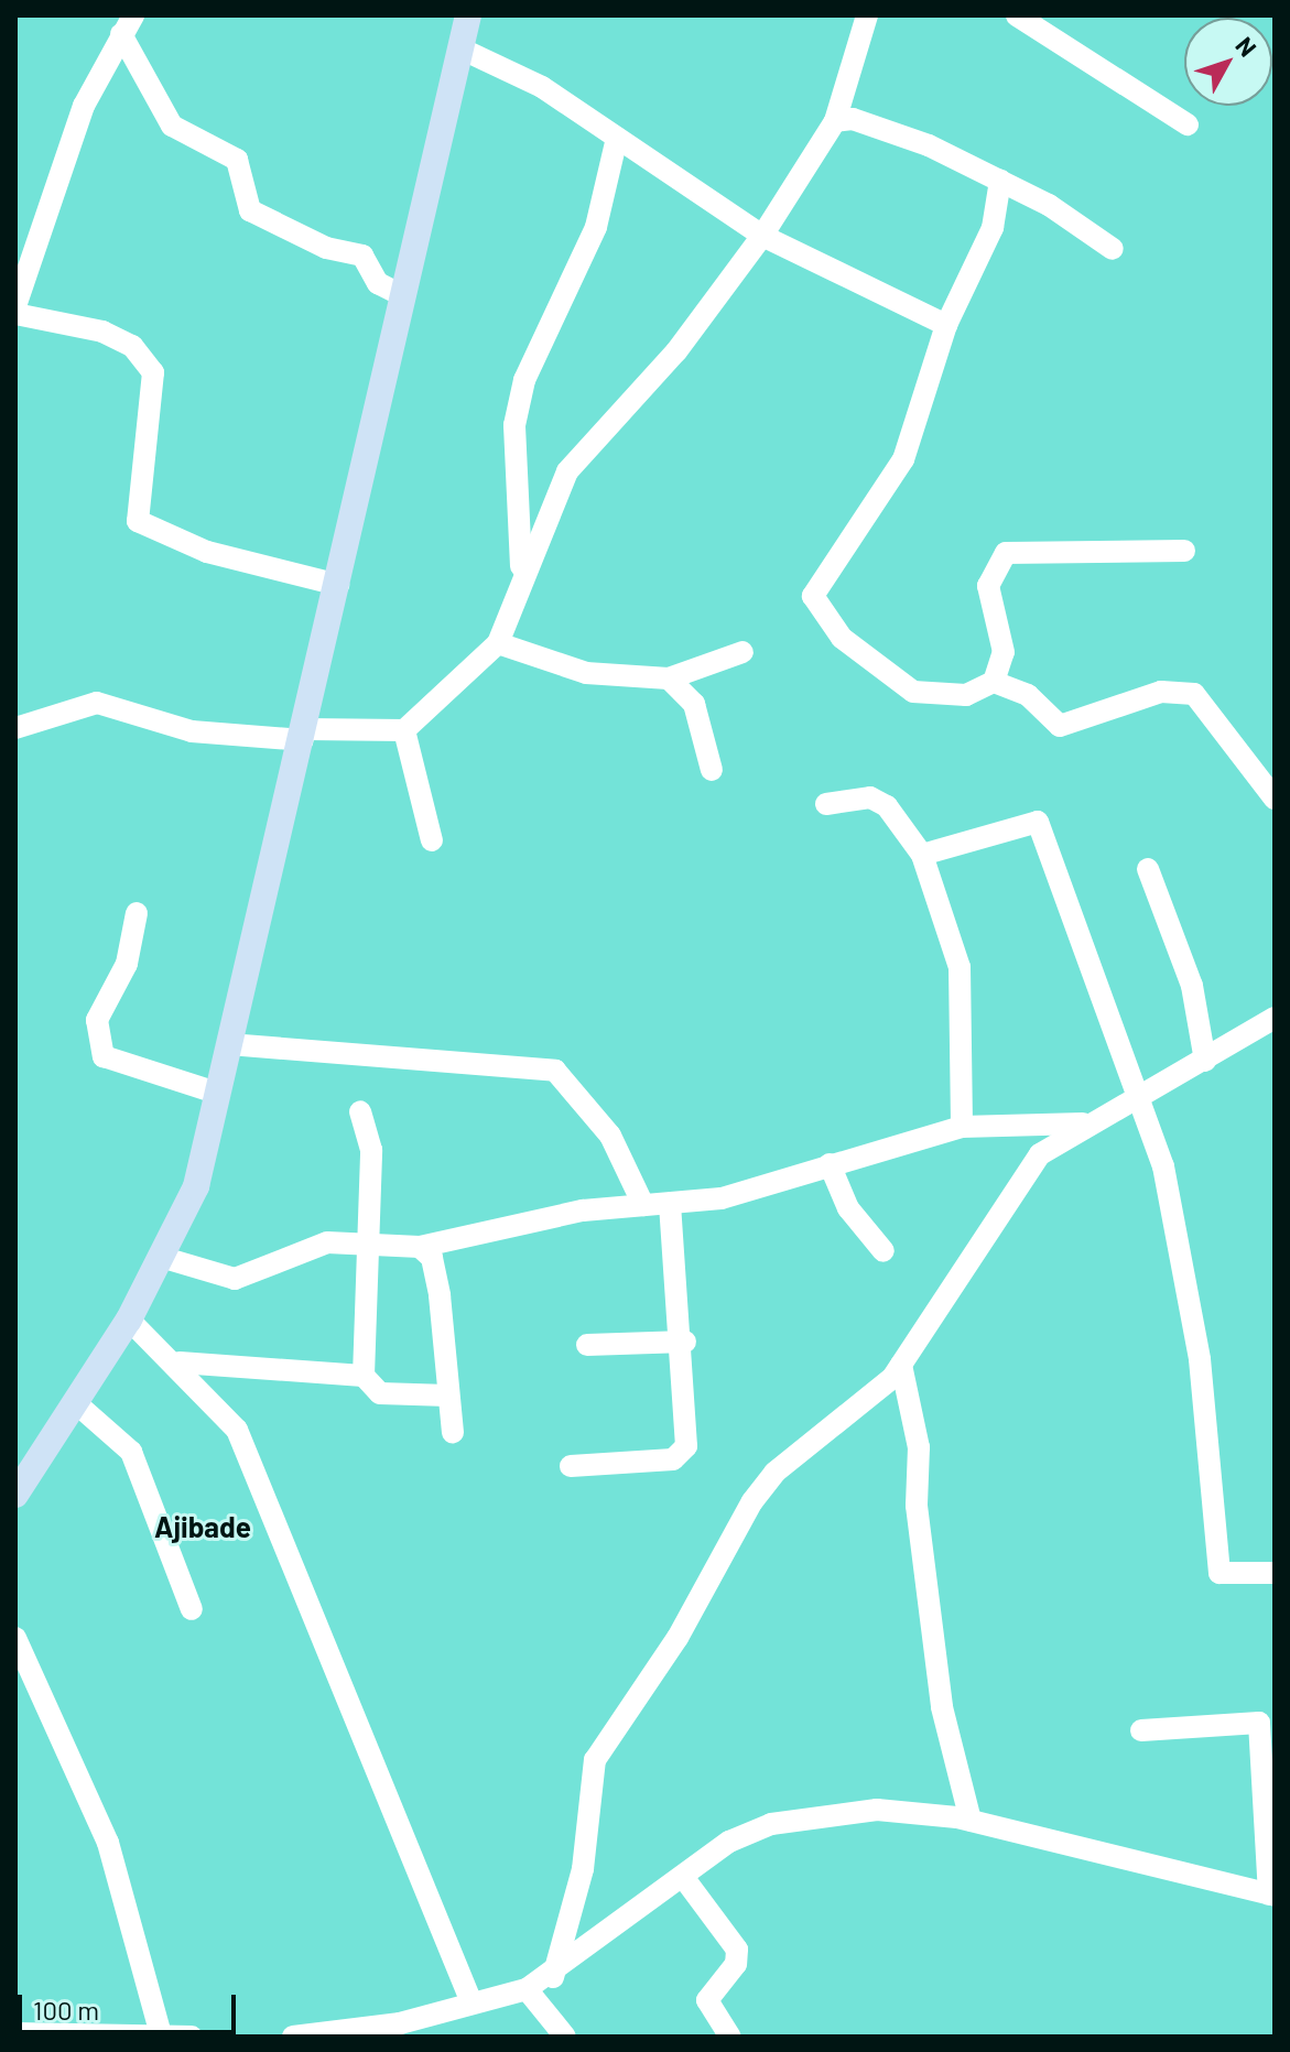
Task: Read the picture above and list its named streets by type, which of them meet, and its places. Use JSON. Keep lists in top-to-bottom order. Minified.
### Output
{"districts":["Ajibade"],"scale_bar":"100 m","north":"top right"}
